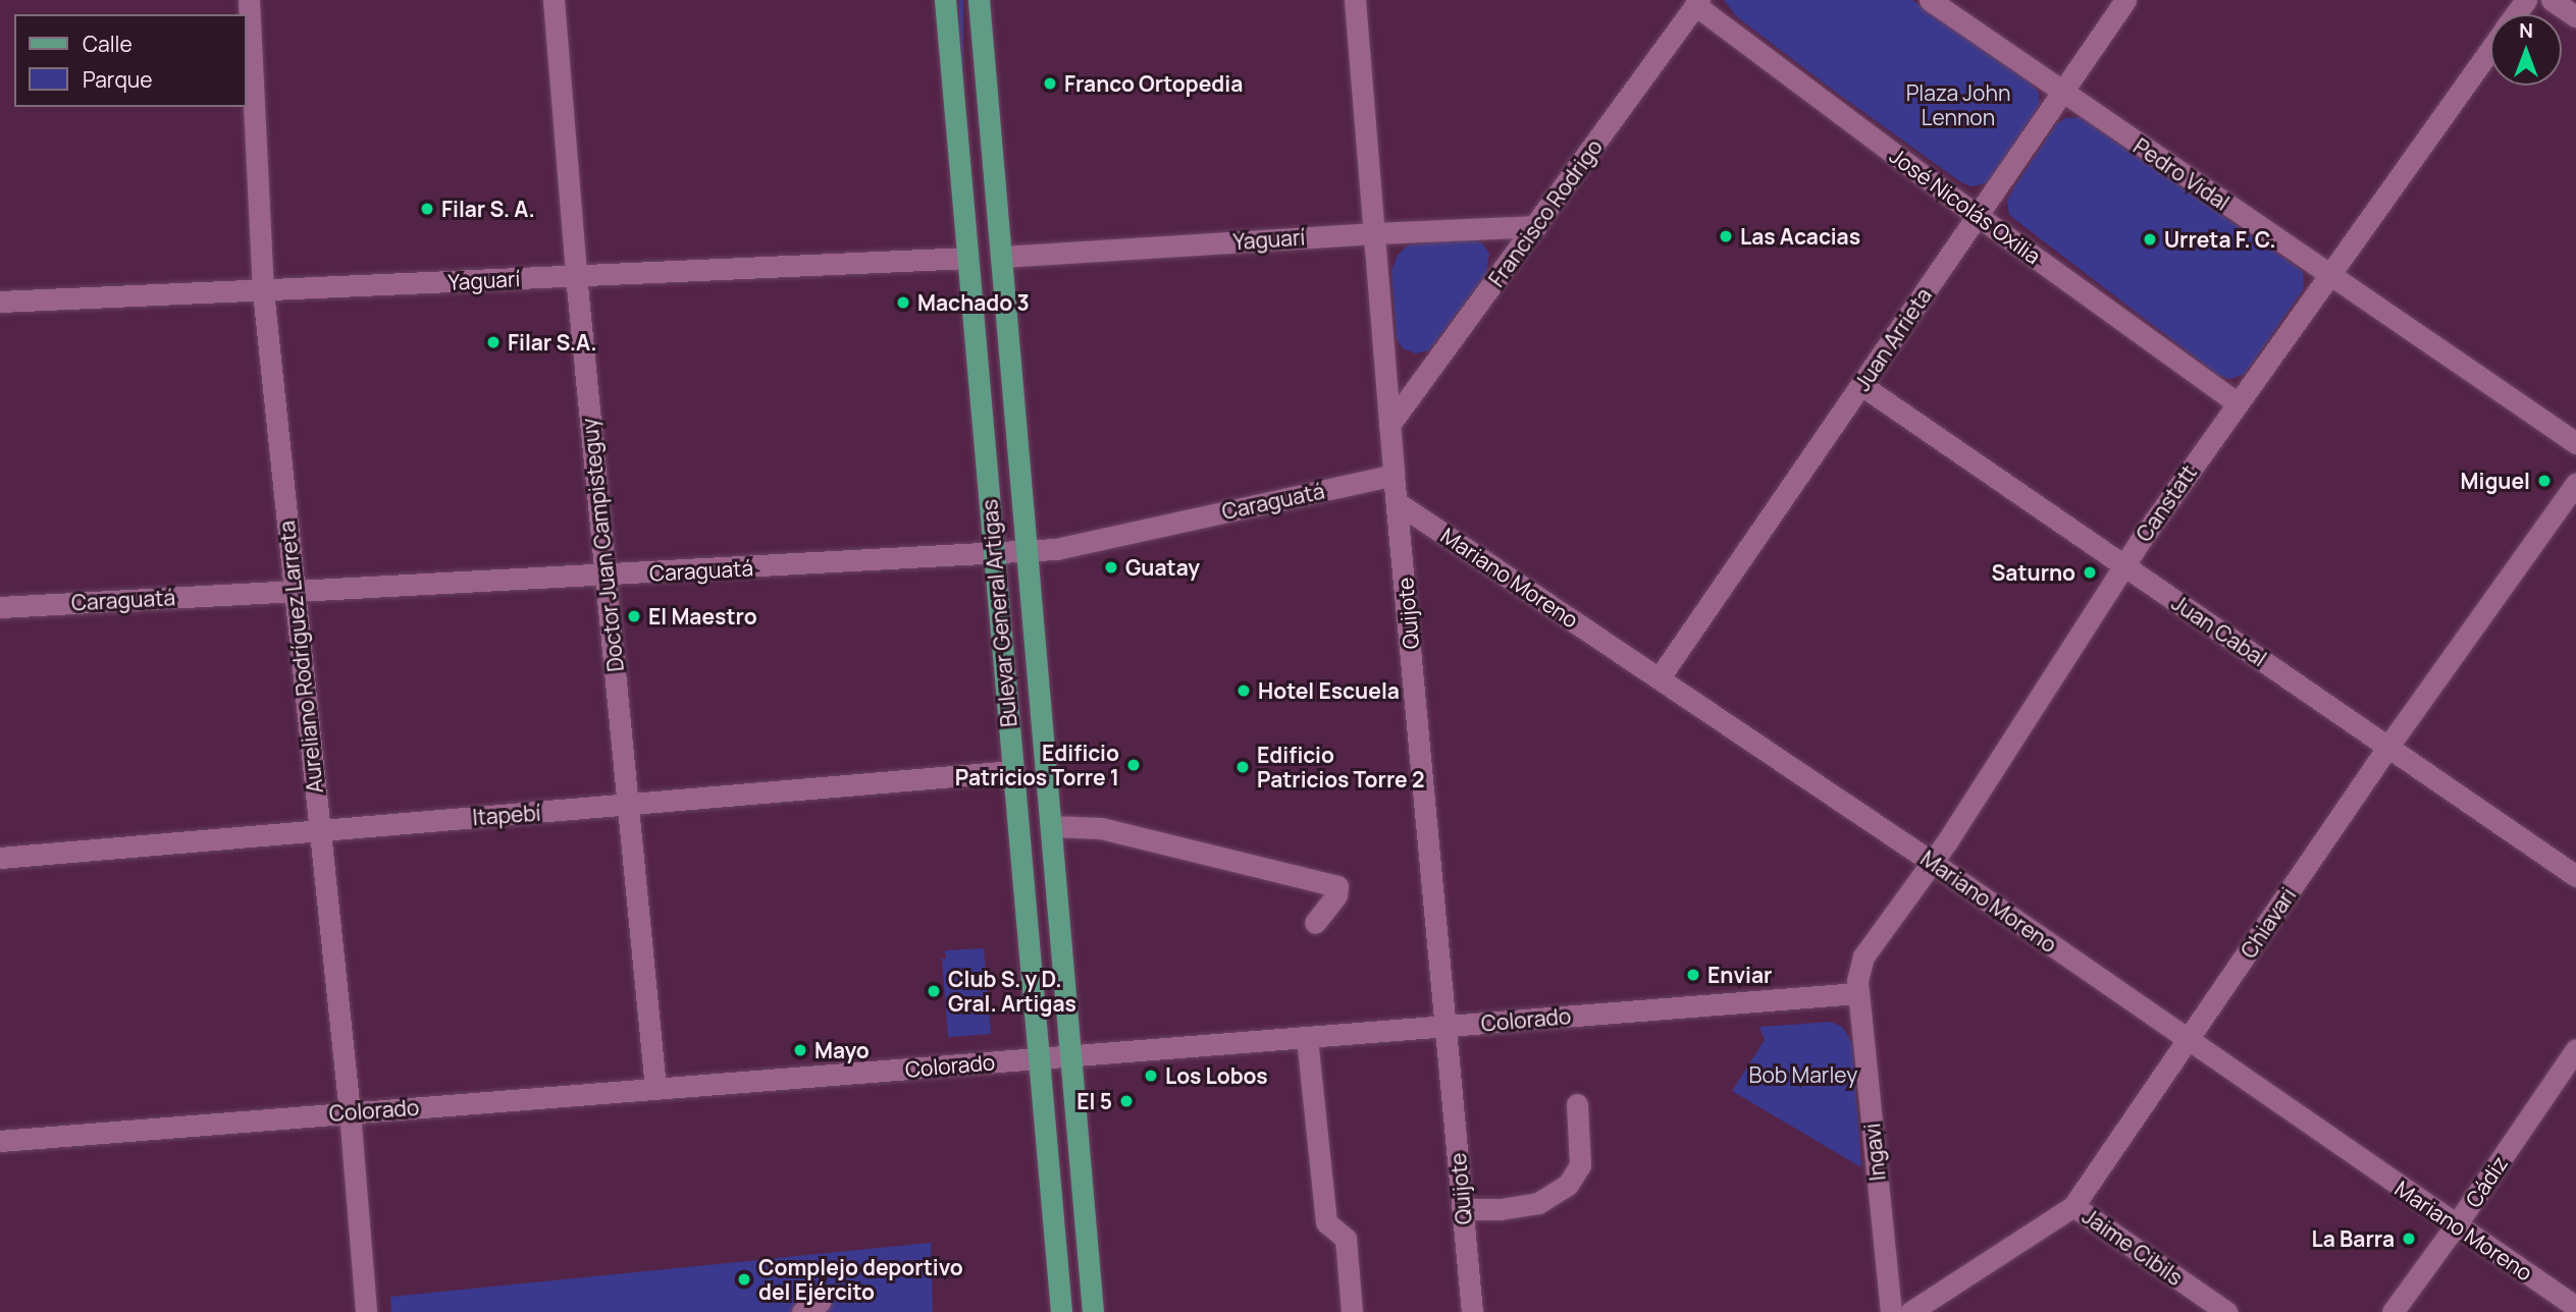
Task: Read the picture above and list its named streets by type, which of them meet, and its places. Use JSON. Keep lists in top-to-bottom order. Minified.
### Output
{"streets":{"main road":["Bulevar General Artigas"],"street":["Pedro Vidal","José Nicolás Oxilia","Francisco Rodrigo","Yaguarí","Juan Arrieta","Caraguatá","Canstatt","Doctor Juan Campisteguy","Mariano Moreno","Quijote","Juan Cabal","Aureliano Rodríguez Larreta","Itapebí","Chiavari","Colorado","Ingavi","Cádiz","Jaime Cibils"]},"crossings":[["Pedro Vidal","Juan Arrieta"],["Pedro Vidal","Canstatt"],["José Nicolás Oxilia","Francisco Rodrigo"],["José Nicolás Oxilia","Juan Arrieta"],["José Nicolás Oxilia","Canstatt"],["Francisco Rodrigo","Yaguarí"],["Francisco Rodrigo","Quijote"],["Yaguarí","Doctor Juan Campisteguy"],["Yaguarí","Bulevar General Artigas"],["Yaguarí","Quijote"],["Yaguarí","Aureliano Rodríguez Larreta"],["Juan Arrieta","Mariano Moreno"],["Juan Arrieta","Juan Cabal"],["Caraguatá","Doctor Juan Campisteguy"],["Caraguatá","Bulevar General Artigas"],["Caraguatá","Quijote"],["Caraguatá","Aureliano Rodríguez Larreta"],["Canstatt","Mariano Moreno"],["Canstatt","Juan Cabal"],["Canstatt","Colorado"],["Canstatt","Ingavi"],["Doctor Juan Campisteguy","Itapebí"],["Doctor Juan Campisteguy","Colorado"],["Mariano Moreno","Quijote"],["Mariano Moreno","Chiavari"],["Mariano Moreno","Cádiz"],["Bulevar General Artigas","Itapebí"],["Bulevar General Artigas","Colorado"],["Quijote","Colorado"],["Juan Cabal","Chiavari"],["Aureliano Rodríguez Larreta","Itapebí"],["Aureliano Rodríguez Larreta","Colorado"],["Chiavari","Jaime Cibils"],["Colorado","Ingavi"]],"parks":["Plaza John Lennon","Bob Marley"],"places":["Franco Ortopedia","Filar S. A.","Las Acacias","Urreta F. C.","Machado 3","Filar S.A.","Miguel","Guatay","Saturno","El Maestro","Hotel Escuela","Edificio Patricios Torre 1","Edificio Patricios Torre 2","Enviar","Club S. y D. Gral. Artigas","Mayo","Los Lobos","El 5","La Barra","Complejo deportivo del Ejército"],"legend":["Calle","Parque"],"north":"top"}
